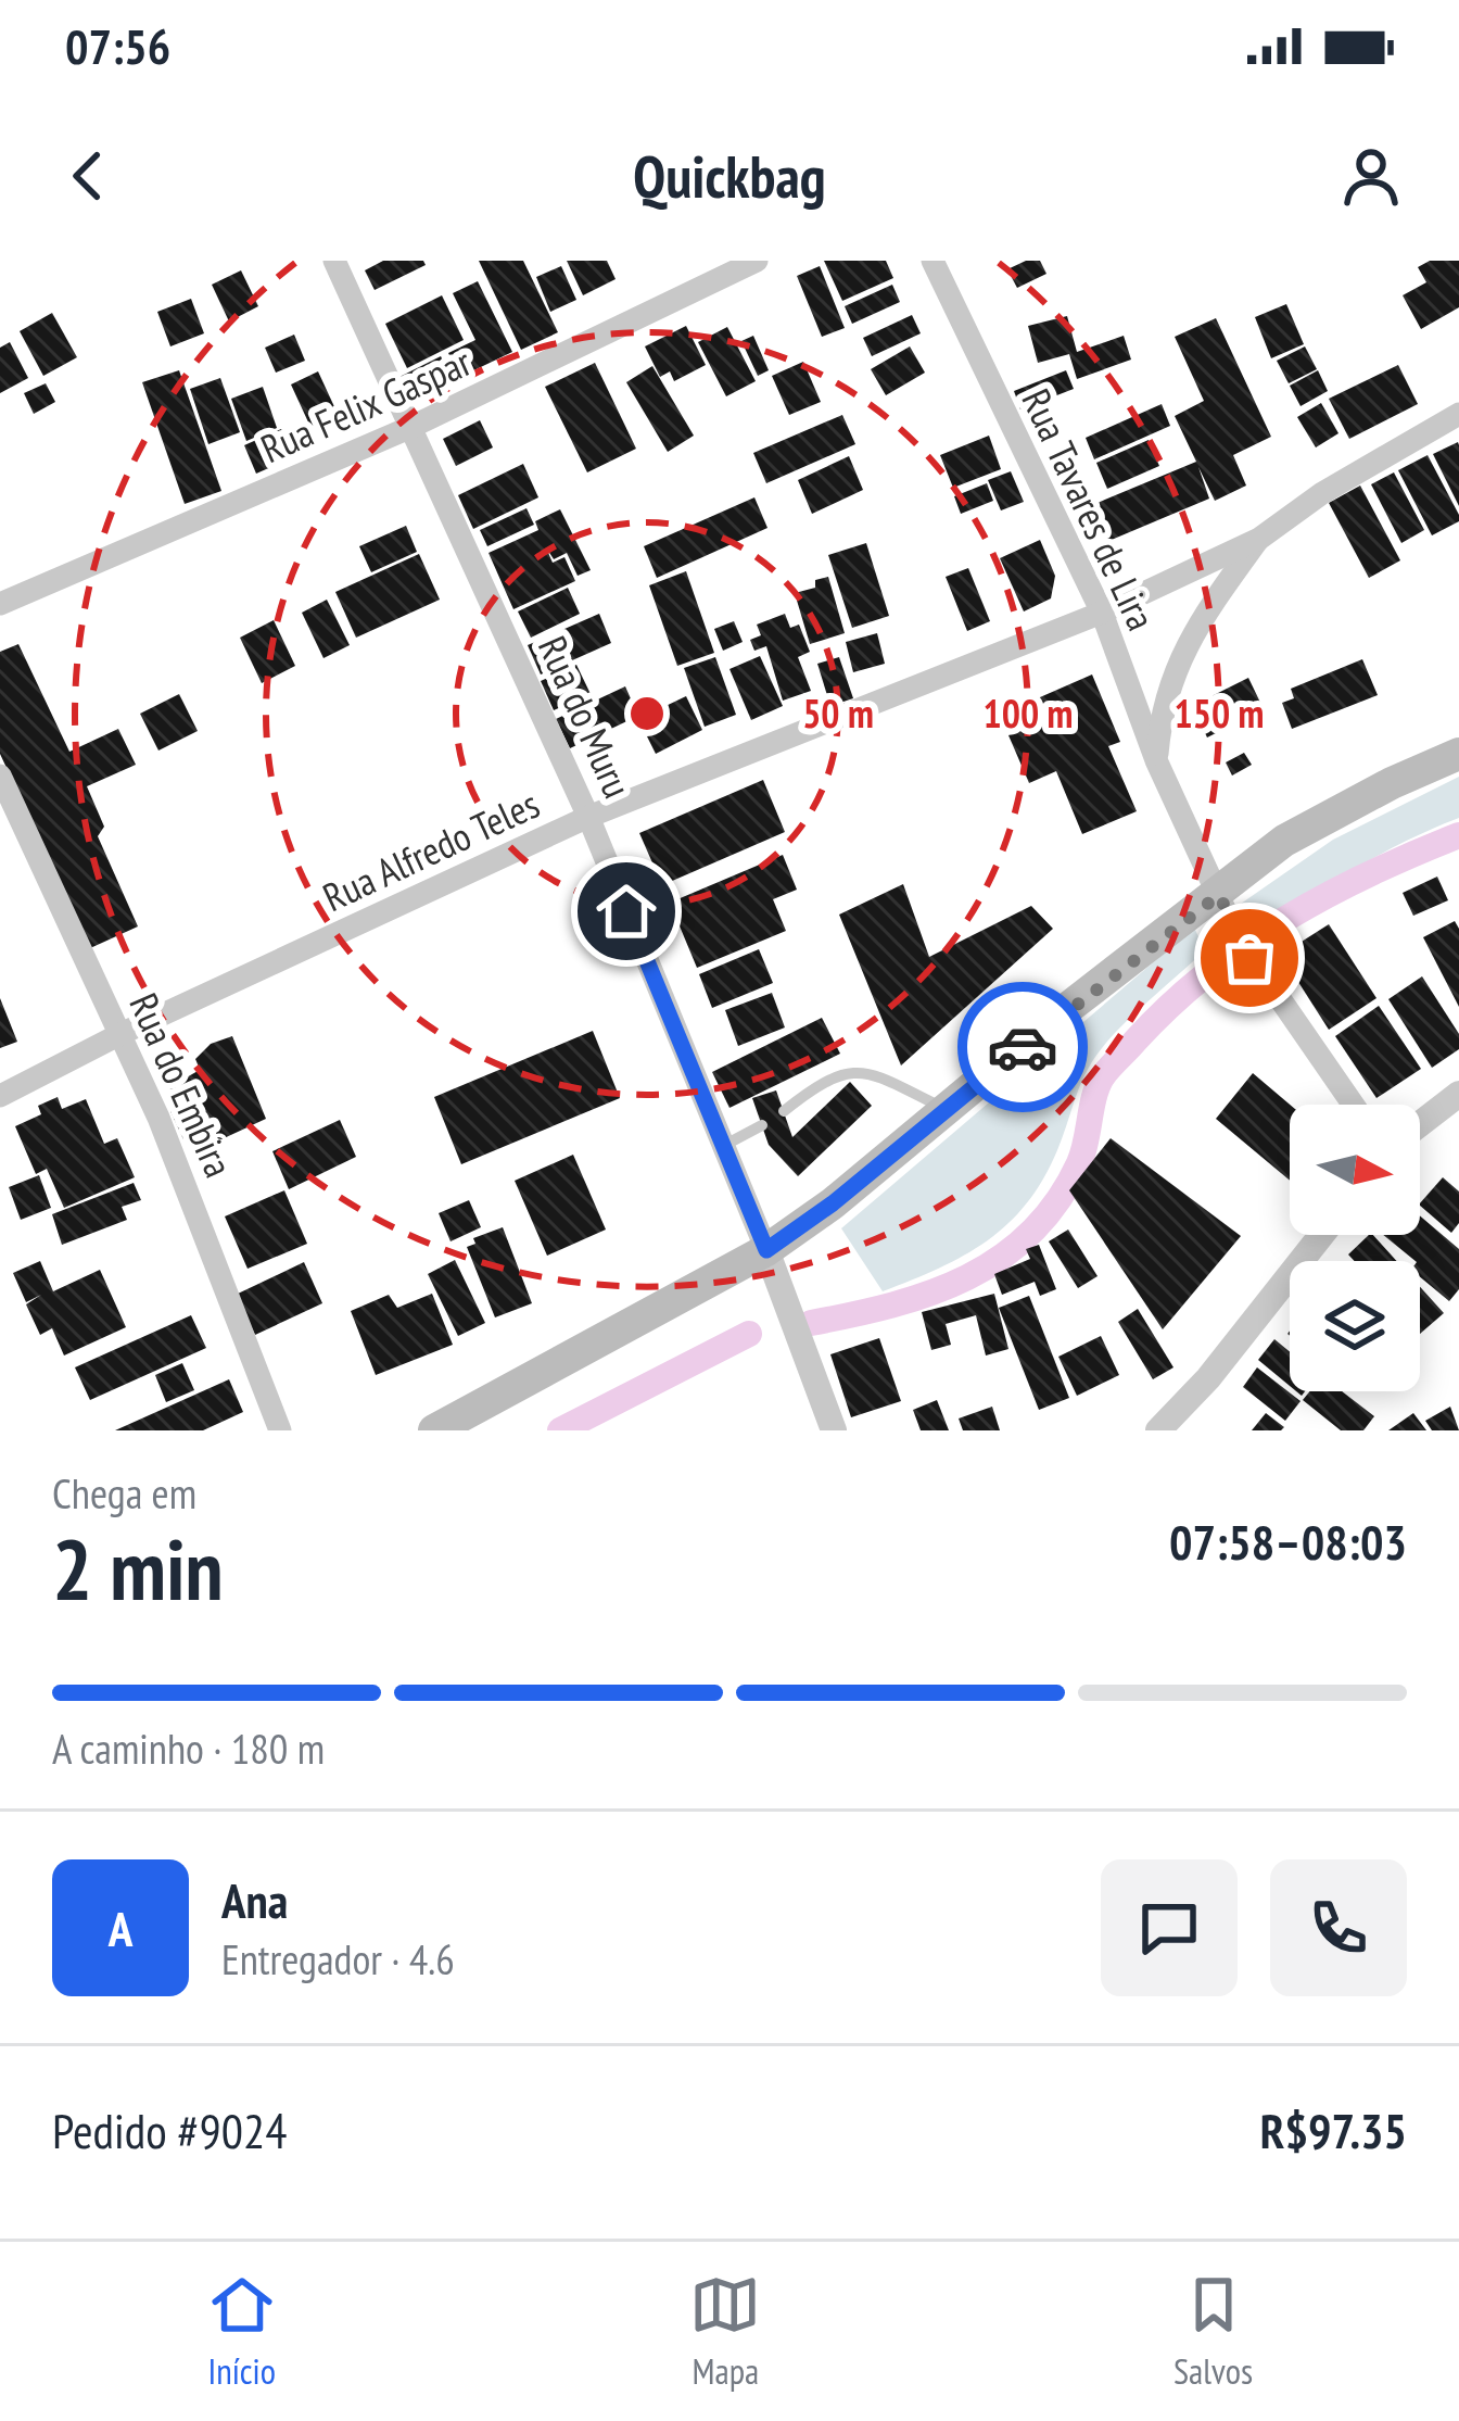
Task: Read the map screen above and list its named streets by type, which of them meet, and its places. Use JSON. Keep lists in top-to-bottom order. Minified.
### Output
{"streets":{"street":["Rua Felix Gaspar","Rua Tavares de Lira","Rua do Muru","Rua Alfredo Teles","Rua do Embira"]},"crossings":[["Rua Felix Gaspar","Rua do Muru"],["Rua Tavares de Lira","Rua Alfredo Teles"],["Rua do Muru","Rua Alfredo Teles"],["Rua Alfredo Teles","Rua do Embira"]],"north":"right","page":{"status":"07:56","header":"Quickbag","heading":["2 min","Chega em","07:58–08:03"],"panel":["Ana","Entregador · 4.6","Pedido #9024","R$97.35"],"bar":"A caminho · 180 m","round":"A","tabs":["Início","Mapa","Salvos"]},"rings":["50 m","100 m","150 m"]}
